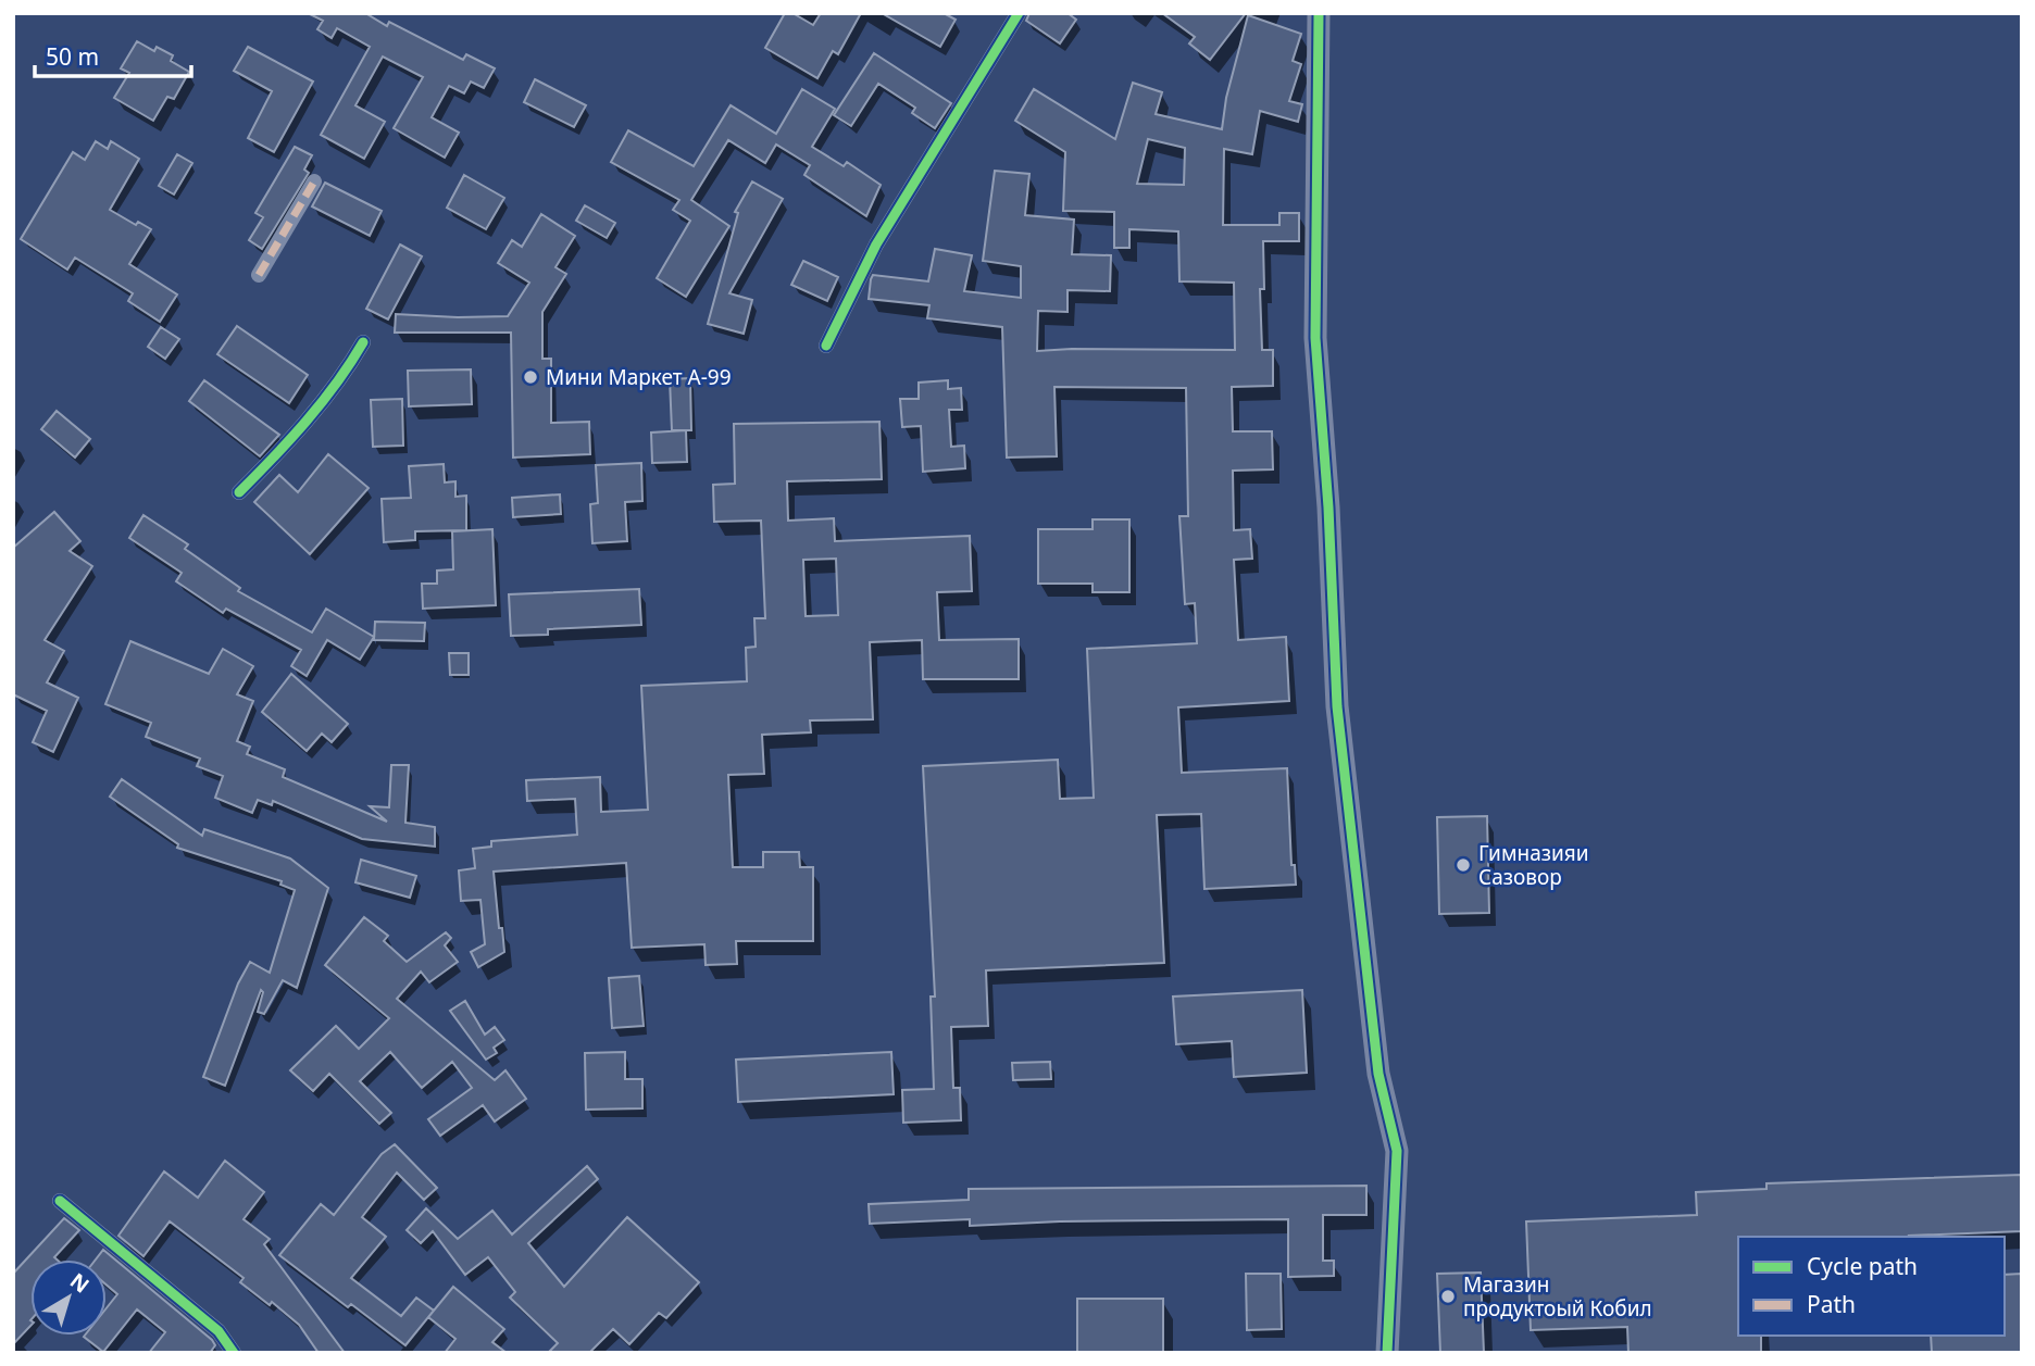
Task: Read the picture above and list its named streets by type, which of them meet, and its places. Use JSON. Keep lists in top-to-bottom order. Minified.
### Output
{"places":["Мини Маркет А-99","Гимназияи Сазовор","Магазин продуктоый Кобил"],"legend":["Cycle path","Path"],"scale_bar":"50 m","north":"top right"}
